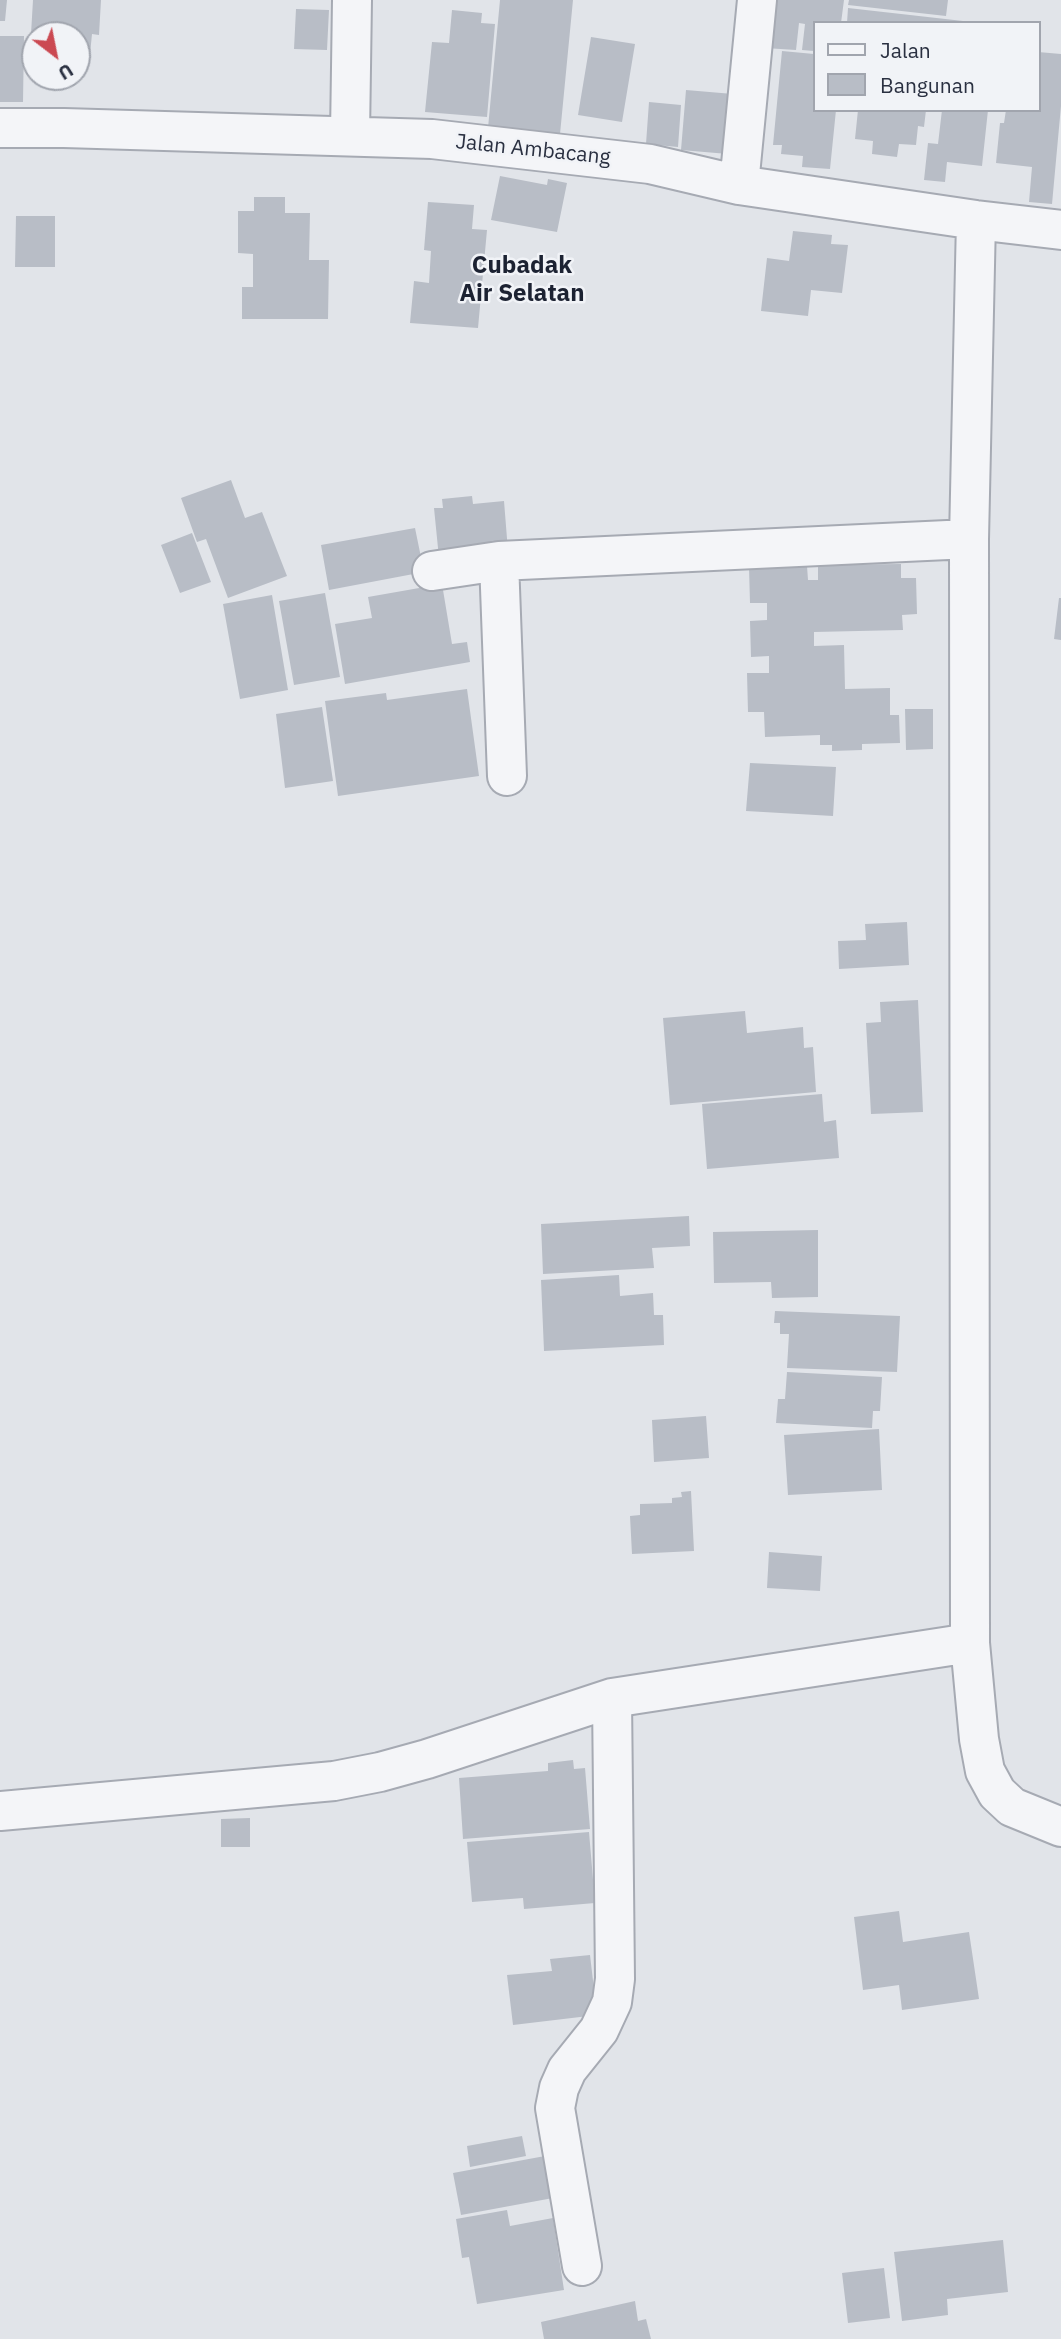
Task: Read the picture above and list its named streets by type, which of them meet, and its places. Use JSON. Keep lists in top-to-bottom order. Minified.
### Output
{"streets":{"street":["Jalan Ambacang"]},"districts":["Cubadak Air Selatan"],"legend":["Jalan","Bangunan"],"north":"bottom right"}
